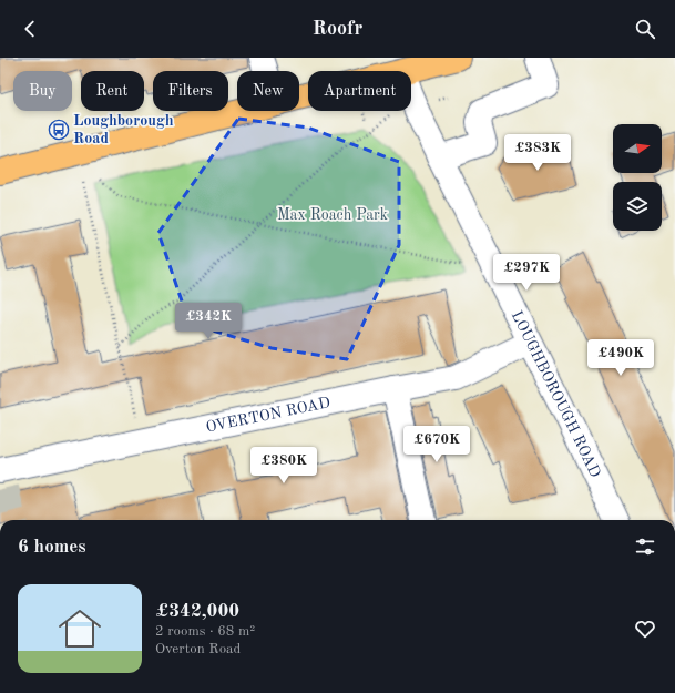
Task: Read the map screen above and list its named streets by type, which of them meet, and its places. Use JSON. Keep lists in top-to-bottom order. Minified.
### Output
{"streets":{"street":["LOUGHBOROUGH ROAD","OVERTON ROAD"]},"crossings":[["LOUGHBOROUGH ROAD","OVERTON ROAD"]],"parks":["Max Roach Park"],"places":{"bus stop":["Loughborough Road"]},"north":"right","page":{"header":"Roofr","chip":["Buy","Rent","Filters","New","Apartment"],"price":["£383K","£297K","£342K","£490K","£670K","£380K"],"heading":"6 homes","list":[{"name":"£342,000","note":"2 rooms · 68 m² · Overton Road"}]}}
